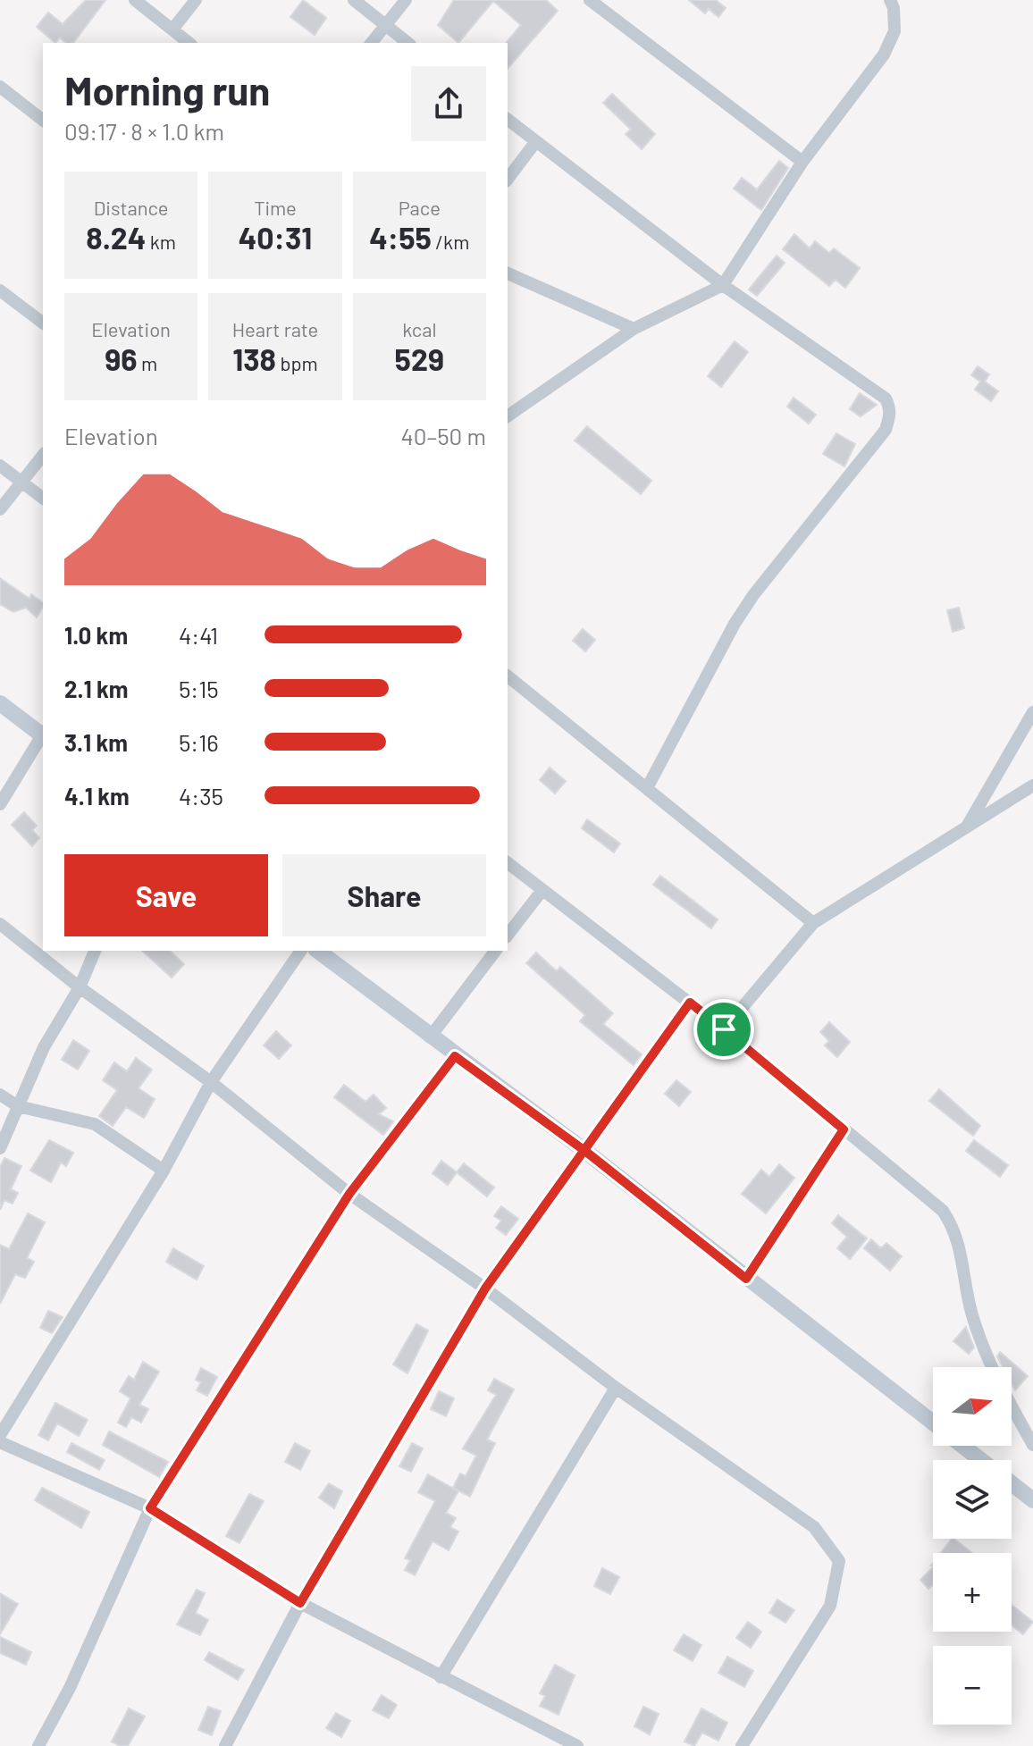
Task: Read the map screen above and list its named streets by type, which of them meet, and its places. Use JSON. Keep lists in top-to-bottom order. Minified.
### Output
{"north":"right","page":{"heading":["Morning run","09:17 · 8 × 1.0 km"],"stats":[["Distance","8.24 km"],["Time","40:31"],["Pace","4:55 /km"],["Elevation","96 m"],["Heart rate","138 bpm"],["kcal","529"]],"chart":["Elevation","40–50 m"],"list":[{"name":"1.0 km","note":"4:41"},{"name":"2.1 km","note":"5:15"},{"name":"3.1 km","note":"5:16"},{"name":"4.1 km","note":"4:35"}],"buttons":["Save","Share"],"map_buttons":["+","−"]}}
